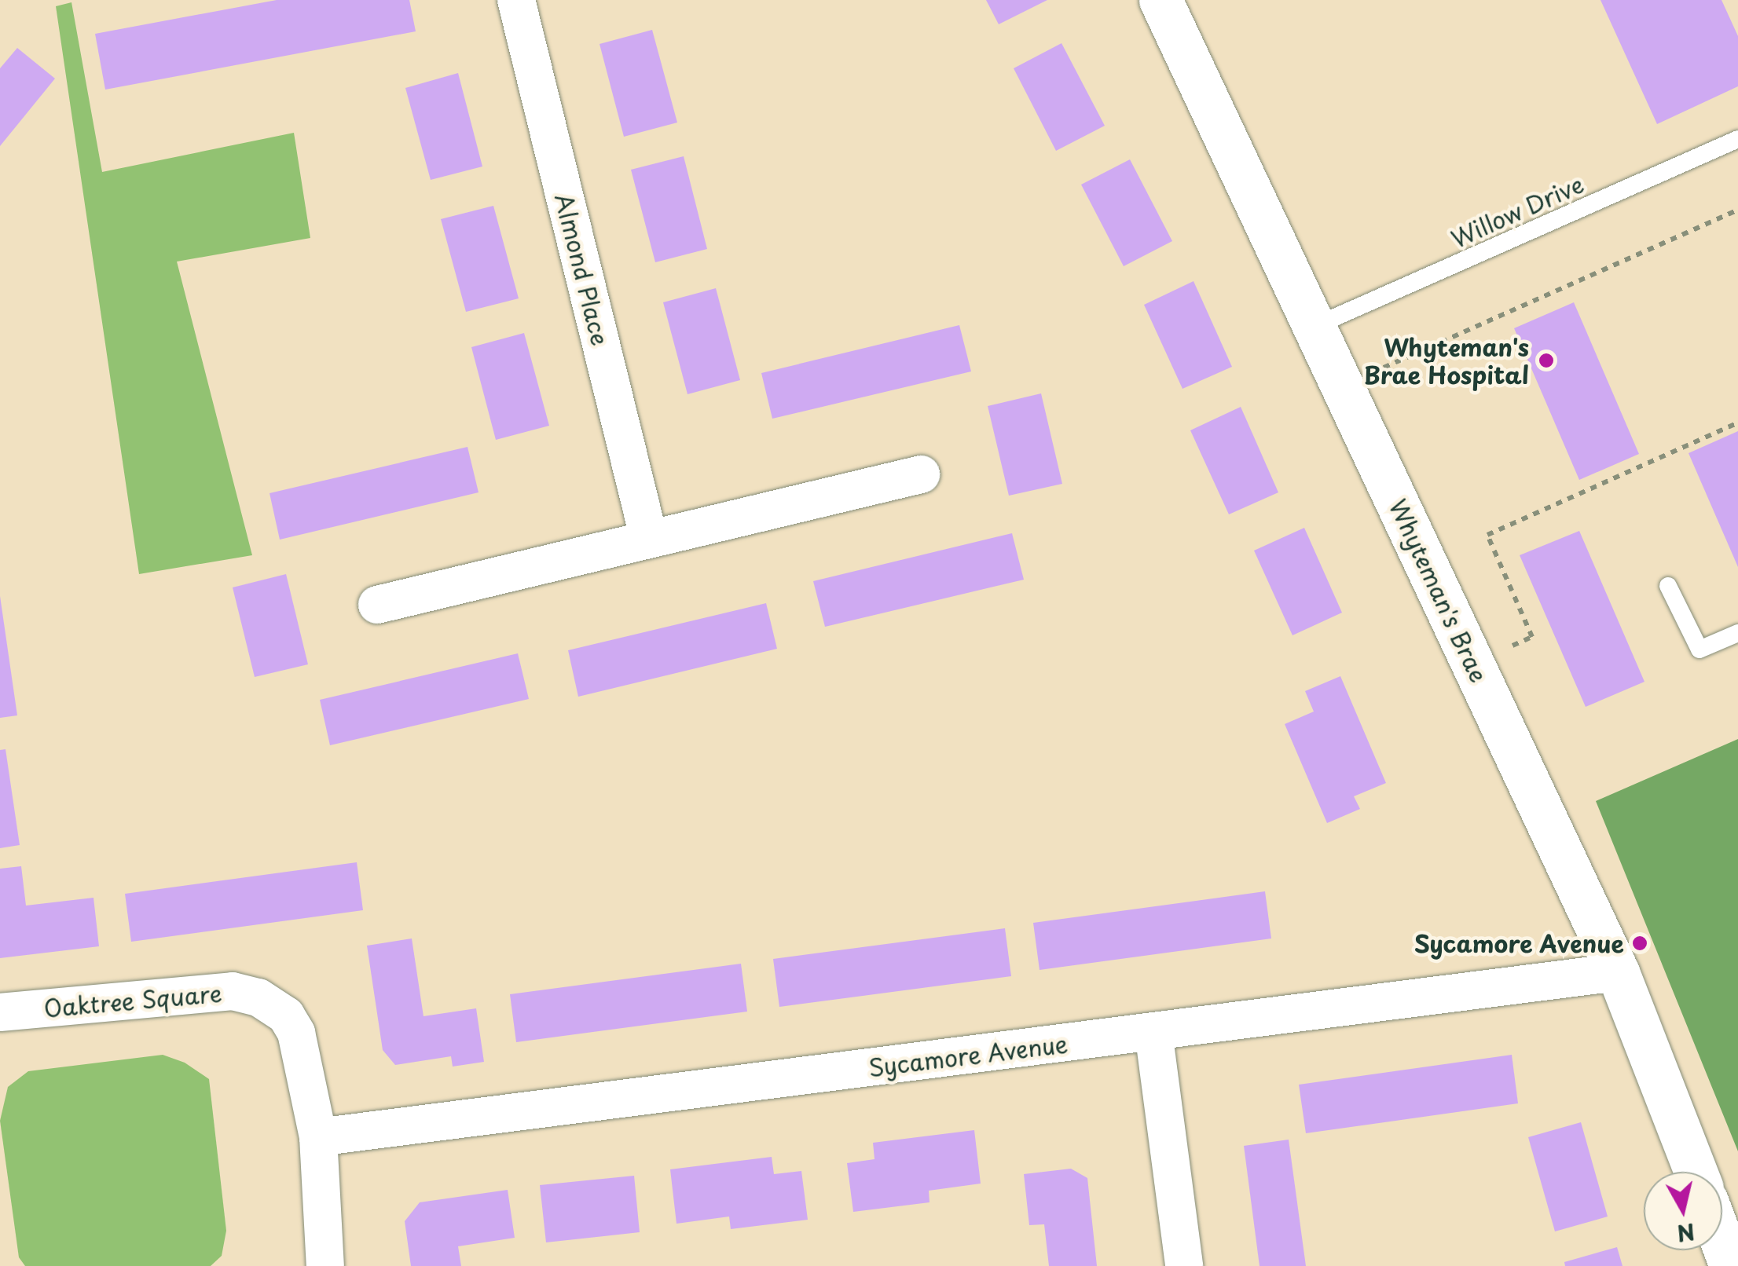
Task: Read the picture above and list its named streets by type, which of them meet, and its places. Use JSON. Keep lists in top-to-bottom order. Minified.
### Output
{"streets":{"street":["Almond Place","Whyteman's Brae","Oaktree Square","Sycamore Avenue"],"lane":["Willow Drive"]},"crossings":[["Willow Drive","Whyteman's Brae"],["Whyteman's Brae","Sycamore Avenue"],["Oaktree Square","Sycamore Avenue"]],"places":["Whyteman's Brae Hospital","Sycamore Avenue"],"north":"bottom"}
